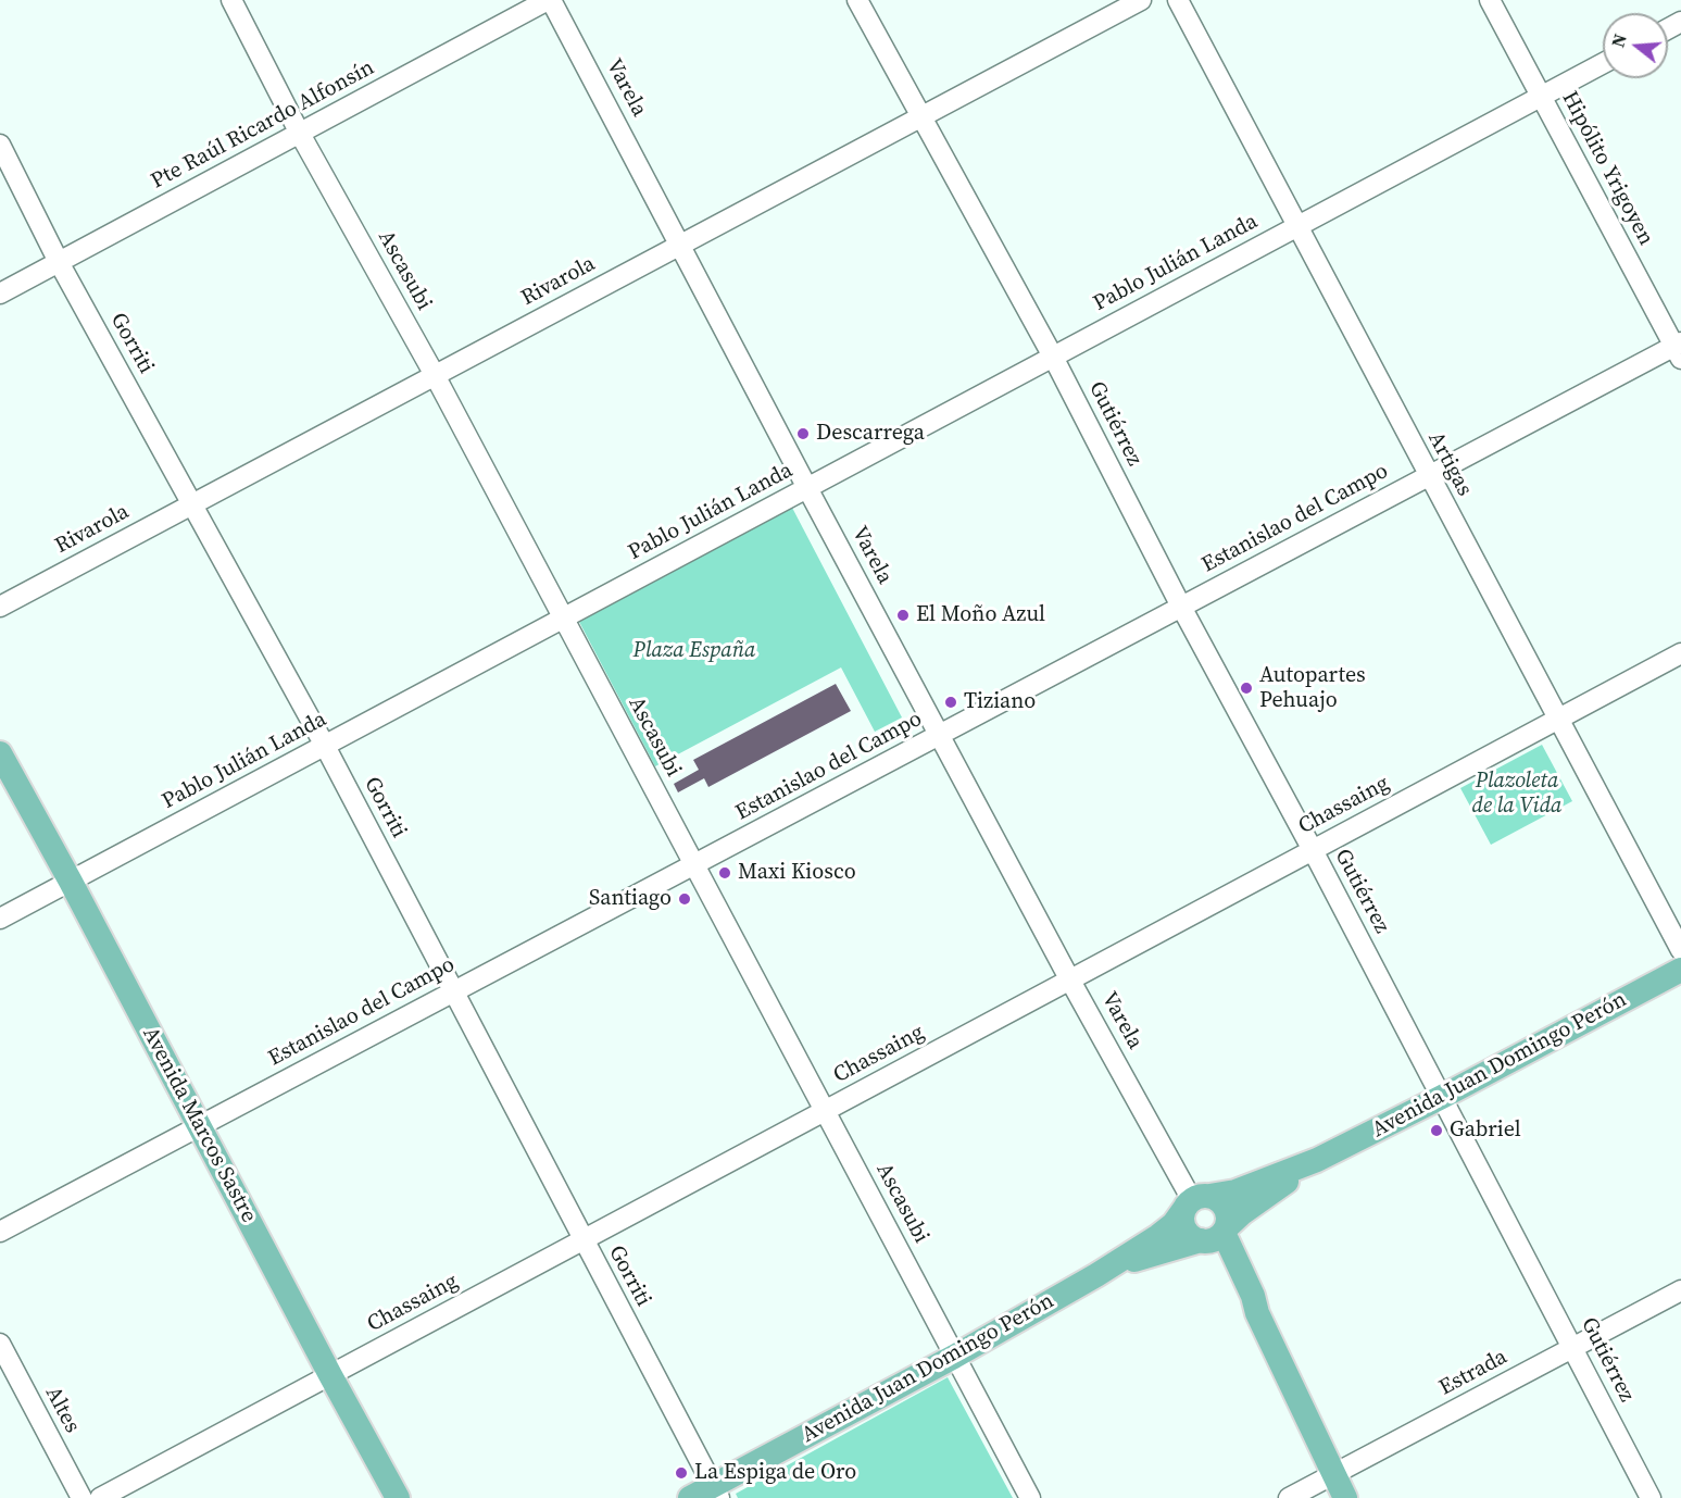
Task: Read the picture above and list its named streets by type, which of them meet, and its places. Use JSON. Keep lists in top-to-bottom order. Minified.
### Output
{"streets":{"main road":["Avenida Juan Domingo Perón","Avenida Marcos Sastre"],"street":["Varela","Pte Raúl Ricardo Alfonsín","Hipólito Yrigoyen","Pablo Julián Landa","Ascasubi","Rivarola","Gorriti","Gutiérrez","Artigas","Estanislao del Campo","Chassaing","Estrada","Altes"]},"crossings":[["Varela","Pte Raúl Ricardo Alfonsín"],["Varela","Pablo Julián Landa"],["Varela","Rivarola"],["Varela","Estanislao del Campo"],["Varela","Chassaing"],["Varela","Avenida Juan Domingo Perón"],["Pte Raúl Ricardo Alfonsín","Ascasubi"],["Pte Raúl Ricardo Alfonsín","Gorriti"],["Hipólito Yrigoyen","Pablo Julián Landa"],["Hipólito Yrigoyen","Estanislao del Campo"],["Pablo Julián Landa","Ascasubi"],["Pablo Julián Landa","Gorriti"],["Pablo Julián Landa","Gutiérrez"],["Pablo Julián Landa","Artigas"],["Pablo Julián Landa","Avenida Marcos Sastre"],["Ascasubi","Rivarola"],["Ascasubi","Estanislao del Campo"],["Ascasubi","Chassaing"],["Ascasubi","Avenida Juan Domingo Perón"],["Rivarola","Gorriti"],["Rivarola","Gutiérrez"],["Gorriti","Estanislao del Campo"],["Gorriti","Chassaing"],["Gorriti","Avenida Juan Domingo Perón"],["Gutiérrez","Estanislao del Campo"],["Gutiérrez","Chassaing"],["Gutiérrez","Avenida Juan Domingo Perón"],["Gutiérrez","Estrada"],["Artigas","Estanislao del Campo"],["Artigas","Chassaing"],["Estanislao del Campo","Avenida Marcos Sastre"],["Chassaing","Avenida Marcos Sastre"]],"parks":["Plaza España","Plazoleta de la Vida"],"places":["Descarrega","El Moño Azul","Autopartes Pehuajo","Tiziano","Maxi Kiosco","Santiago","Gabriel","La Espiga de Oro"],"north":"left"}
